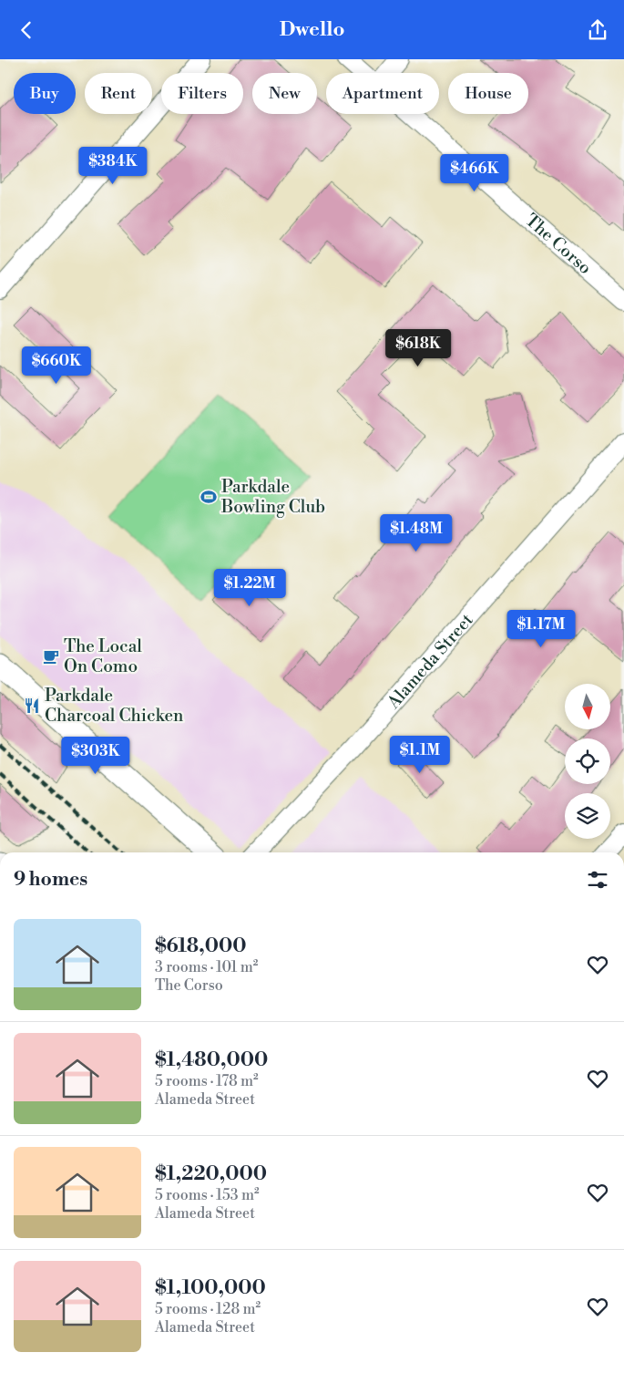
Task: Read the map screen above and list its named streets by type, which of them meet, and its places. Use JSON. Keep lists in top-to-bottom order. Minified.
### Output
{"streets":{"street":["The Corso","Alameda Street"]},"places":{"sports":["Parkdale Bowling Club"],"cafe":["The Local On Como"],"restaurant":["Parkdale Charcoal Chicken"]},"north":"bottom","page":{"header":"Dwello","chip":["Buy","Rent","Filters","New","Apartment","House"],"price":["$384K","$466K","$618K","$660K","$1.48M","$1.22M","$1.17M","$1.1M","$303K"],"heading":"9 homes","list":[{"name":"$618,000","note":"3 rooms · 101 m² · The Corso"},{"name":"$1,480,000","note":"5 rooms · 178 m² · Alameda Street"},{"name":"$1,220,000","note":"5 rooms · 153 m² · Alameda Street"},{"name":"$1,100,000","note":"5 rooms · 128 m² · Alameda Street"}]}}
